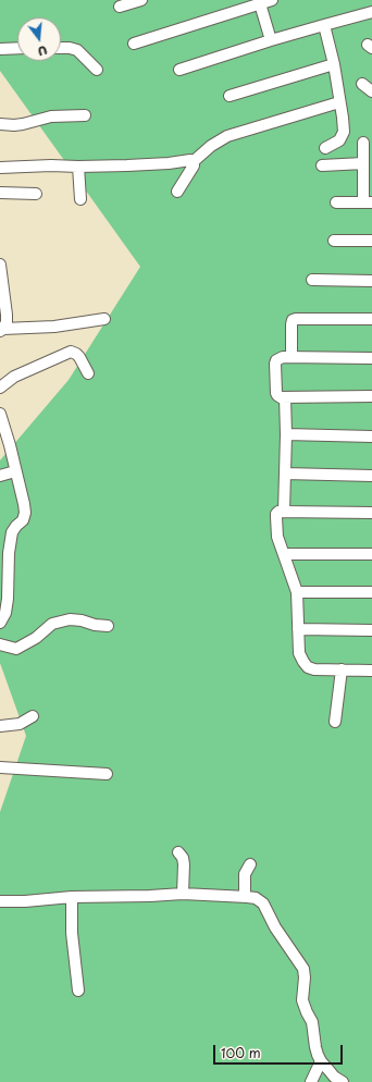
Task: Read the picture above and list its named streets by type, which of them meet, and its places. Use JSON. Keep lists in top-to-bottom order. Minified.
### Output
{"scale_bar":"100 m","north":"bottom"}
